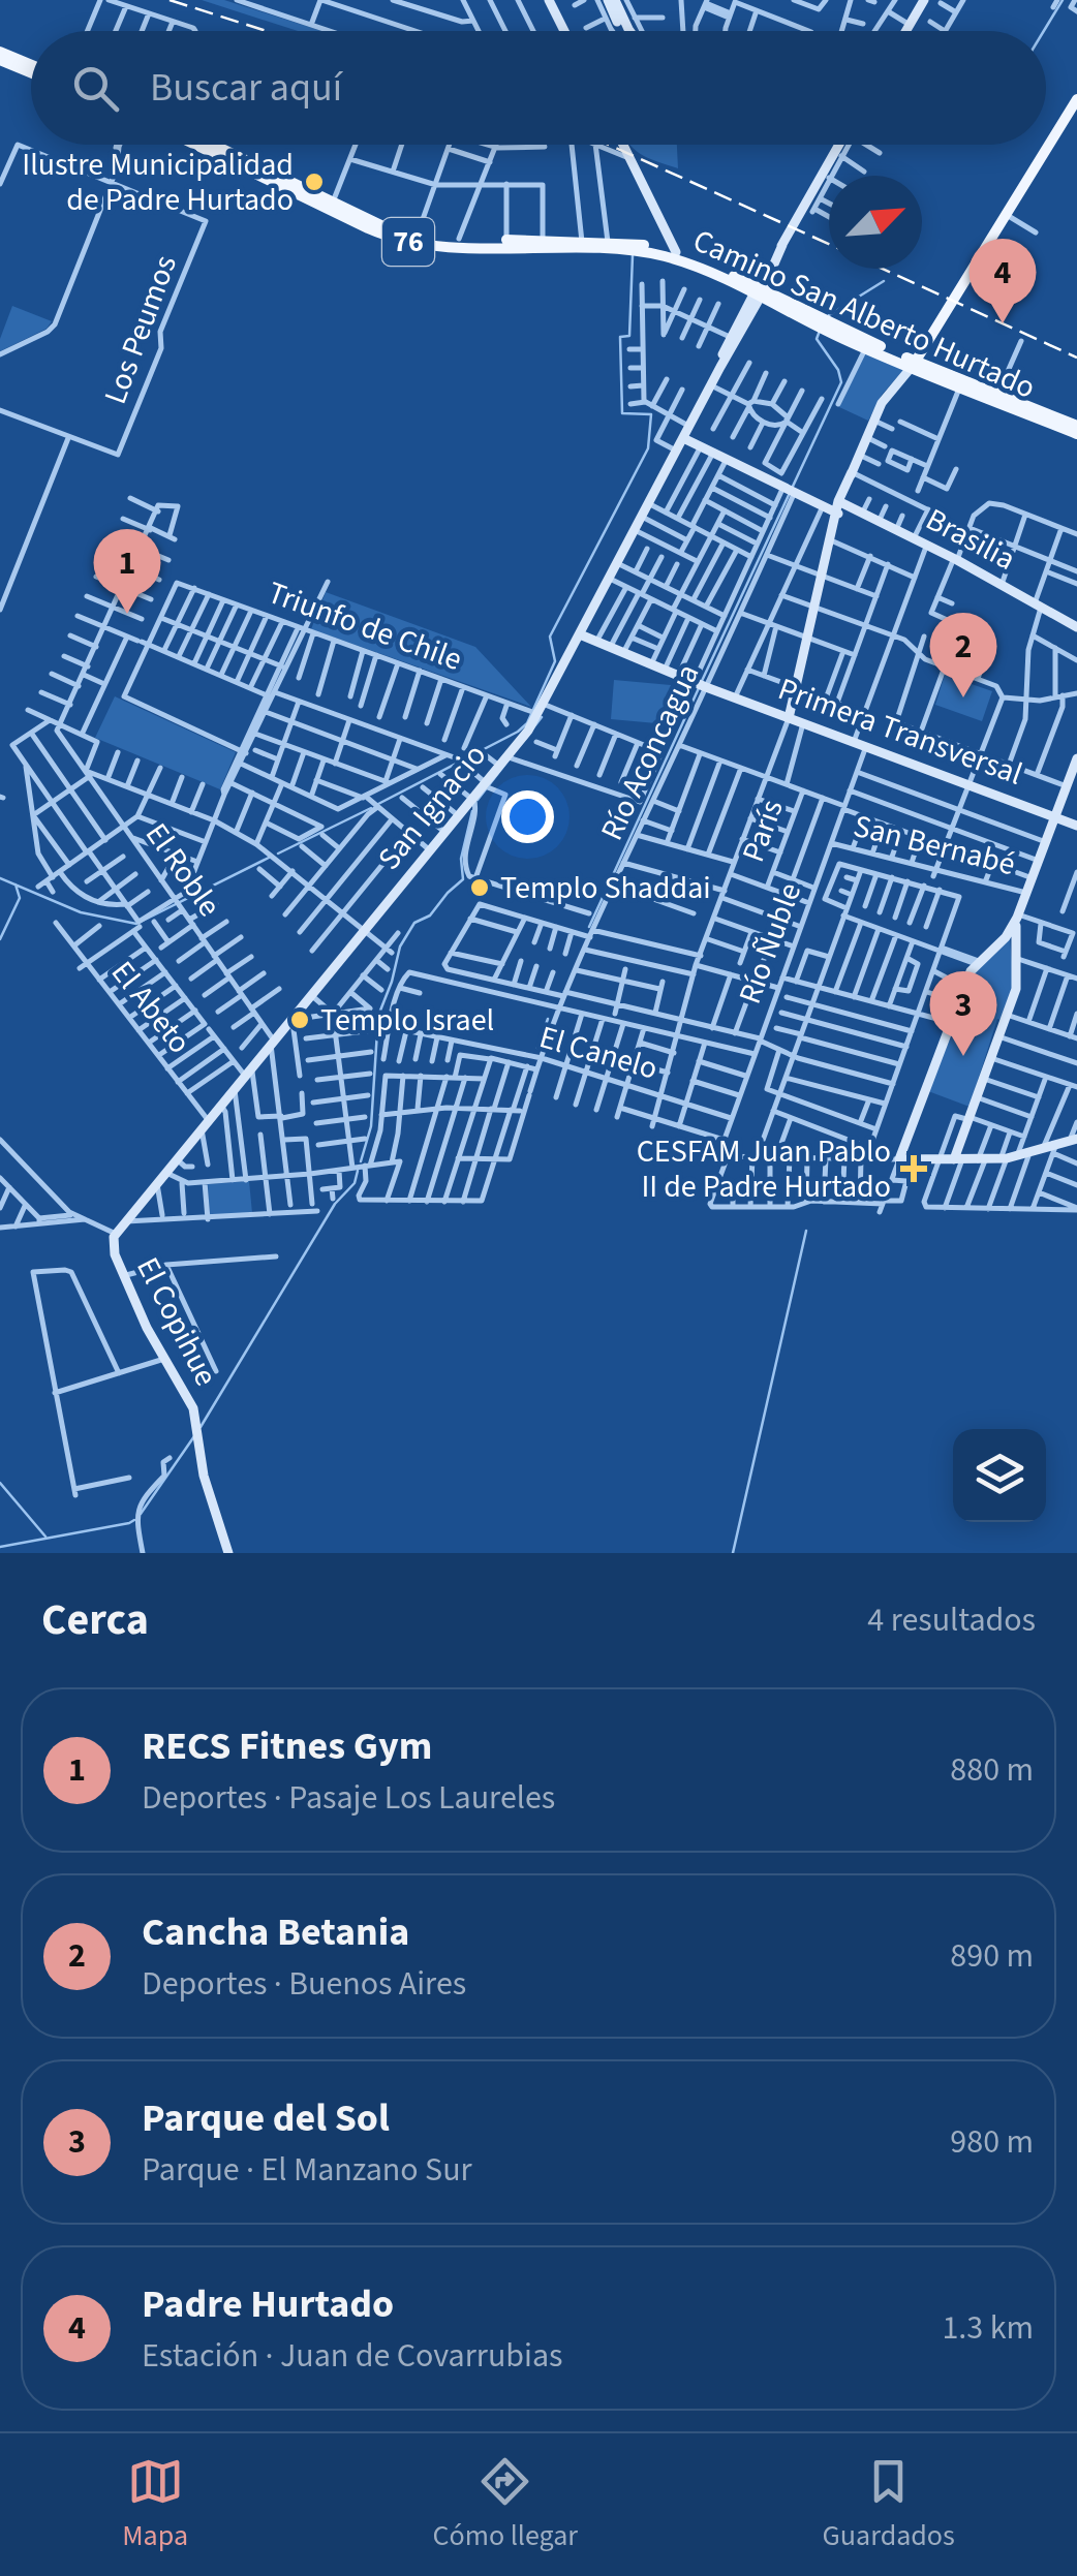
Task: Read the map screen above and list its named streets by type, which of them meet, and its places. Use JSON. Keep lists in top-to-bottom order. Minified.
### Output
{"streets":{"main road":["76","Camino San Alberto Hurtado","Brasilia","Primera Transversal","San Ignacio","El Copihue"],"street":["Los Peumos","Triunfo de Chile","Río Aconcagua","París","San Bernabé","El Roble","Río Ñuble","El Abeto","El Canelo"]},"crossings":[["Brasilia","Río Aconcagua"],["Brasilia","San Ignacio"],["Triunfo de Chile","San Ignacio"],["Primera Transversal","Río Aconcagua"],["Primera Transversal","San Ignacio"],["Primera Transversal","Río Ñuble"],["Río Aconcagua","El Canelo"],["San Ignacio","El Roble"],["San Ignacio","El Abeto"],["San Ignacio","El Copihue"],["San Bernabé","Río Ñuble"],["Río Ñuble","El Canelo"]],"places":{"other":["Ilustre Municipalidad de Padre Hurtado","Templo Shaddai","Templo Israel"],"health":["CESFAM Juan Pablo II de Padre Hurtado"]},"north":"top right","page":{"search":"Buscar aquí","pins":["4","1","2","3"],"heading":["Cerca","4 resultados"],"list":[{"mark":"1","name":"RECS Fitnes Gym","note":"Deportes · Pasaje Los Laureles","value":"880 m"},{"mark":"2","name":"Cancha Betania","note":"Deportes · Buenos Aires","value":"890 m"},{"mark":"3","name":"Parque del Sol","note":"Parque · El Manzano Sur","value":"980 m"},{"mark":"4","name":"Padre Hurtado","note":"Estación · Juan de Covarrubias","value":"1.3 km"}],"nav":["Mapa","Cómo llegar","Guardados"]}}
